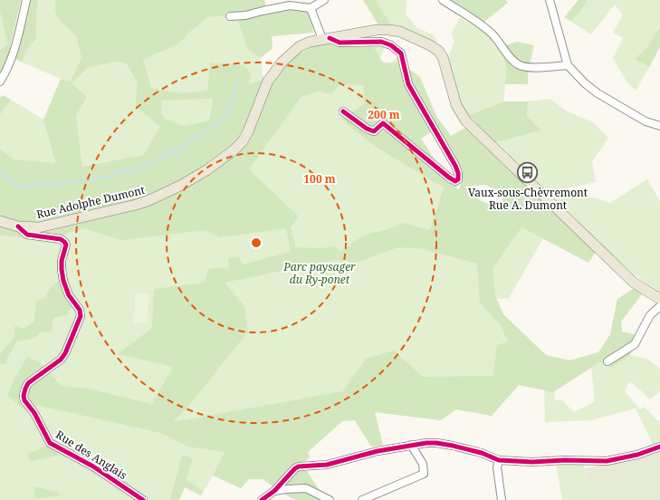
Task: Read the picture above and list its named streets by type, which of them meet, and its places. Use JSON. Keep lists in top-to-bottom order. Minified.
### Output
{"streets":{"main road":["Rue Adolphe Dumont"],"street":["Rue des Anglais"]},"crossings":[["Rue Adolphe Dumont","Rue des Anglais"]],"parks":["Parc paysager du Ry-ponet"],"places":{"bus stop":["Vaux-sous-Chèvremont Rue A. Dumont"]},"rings":["200 m","100 m"]}
